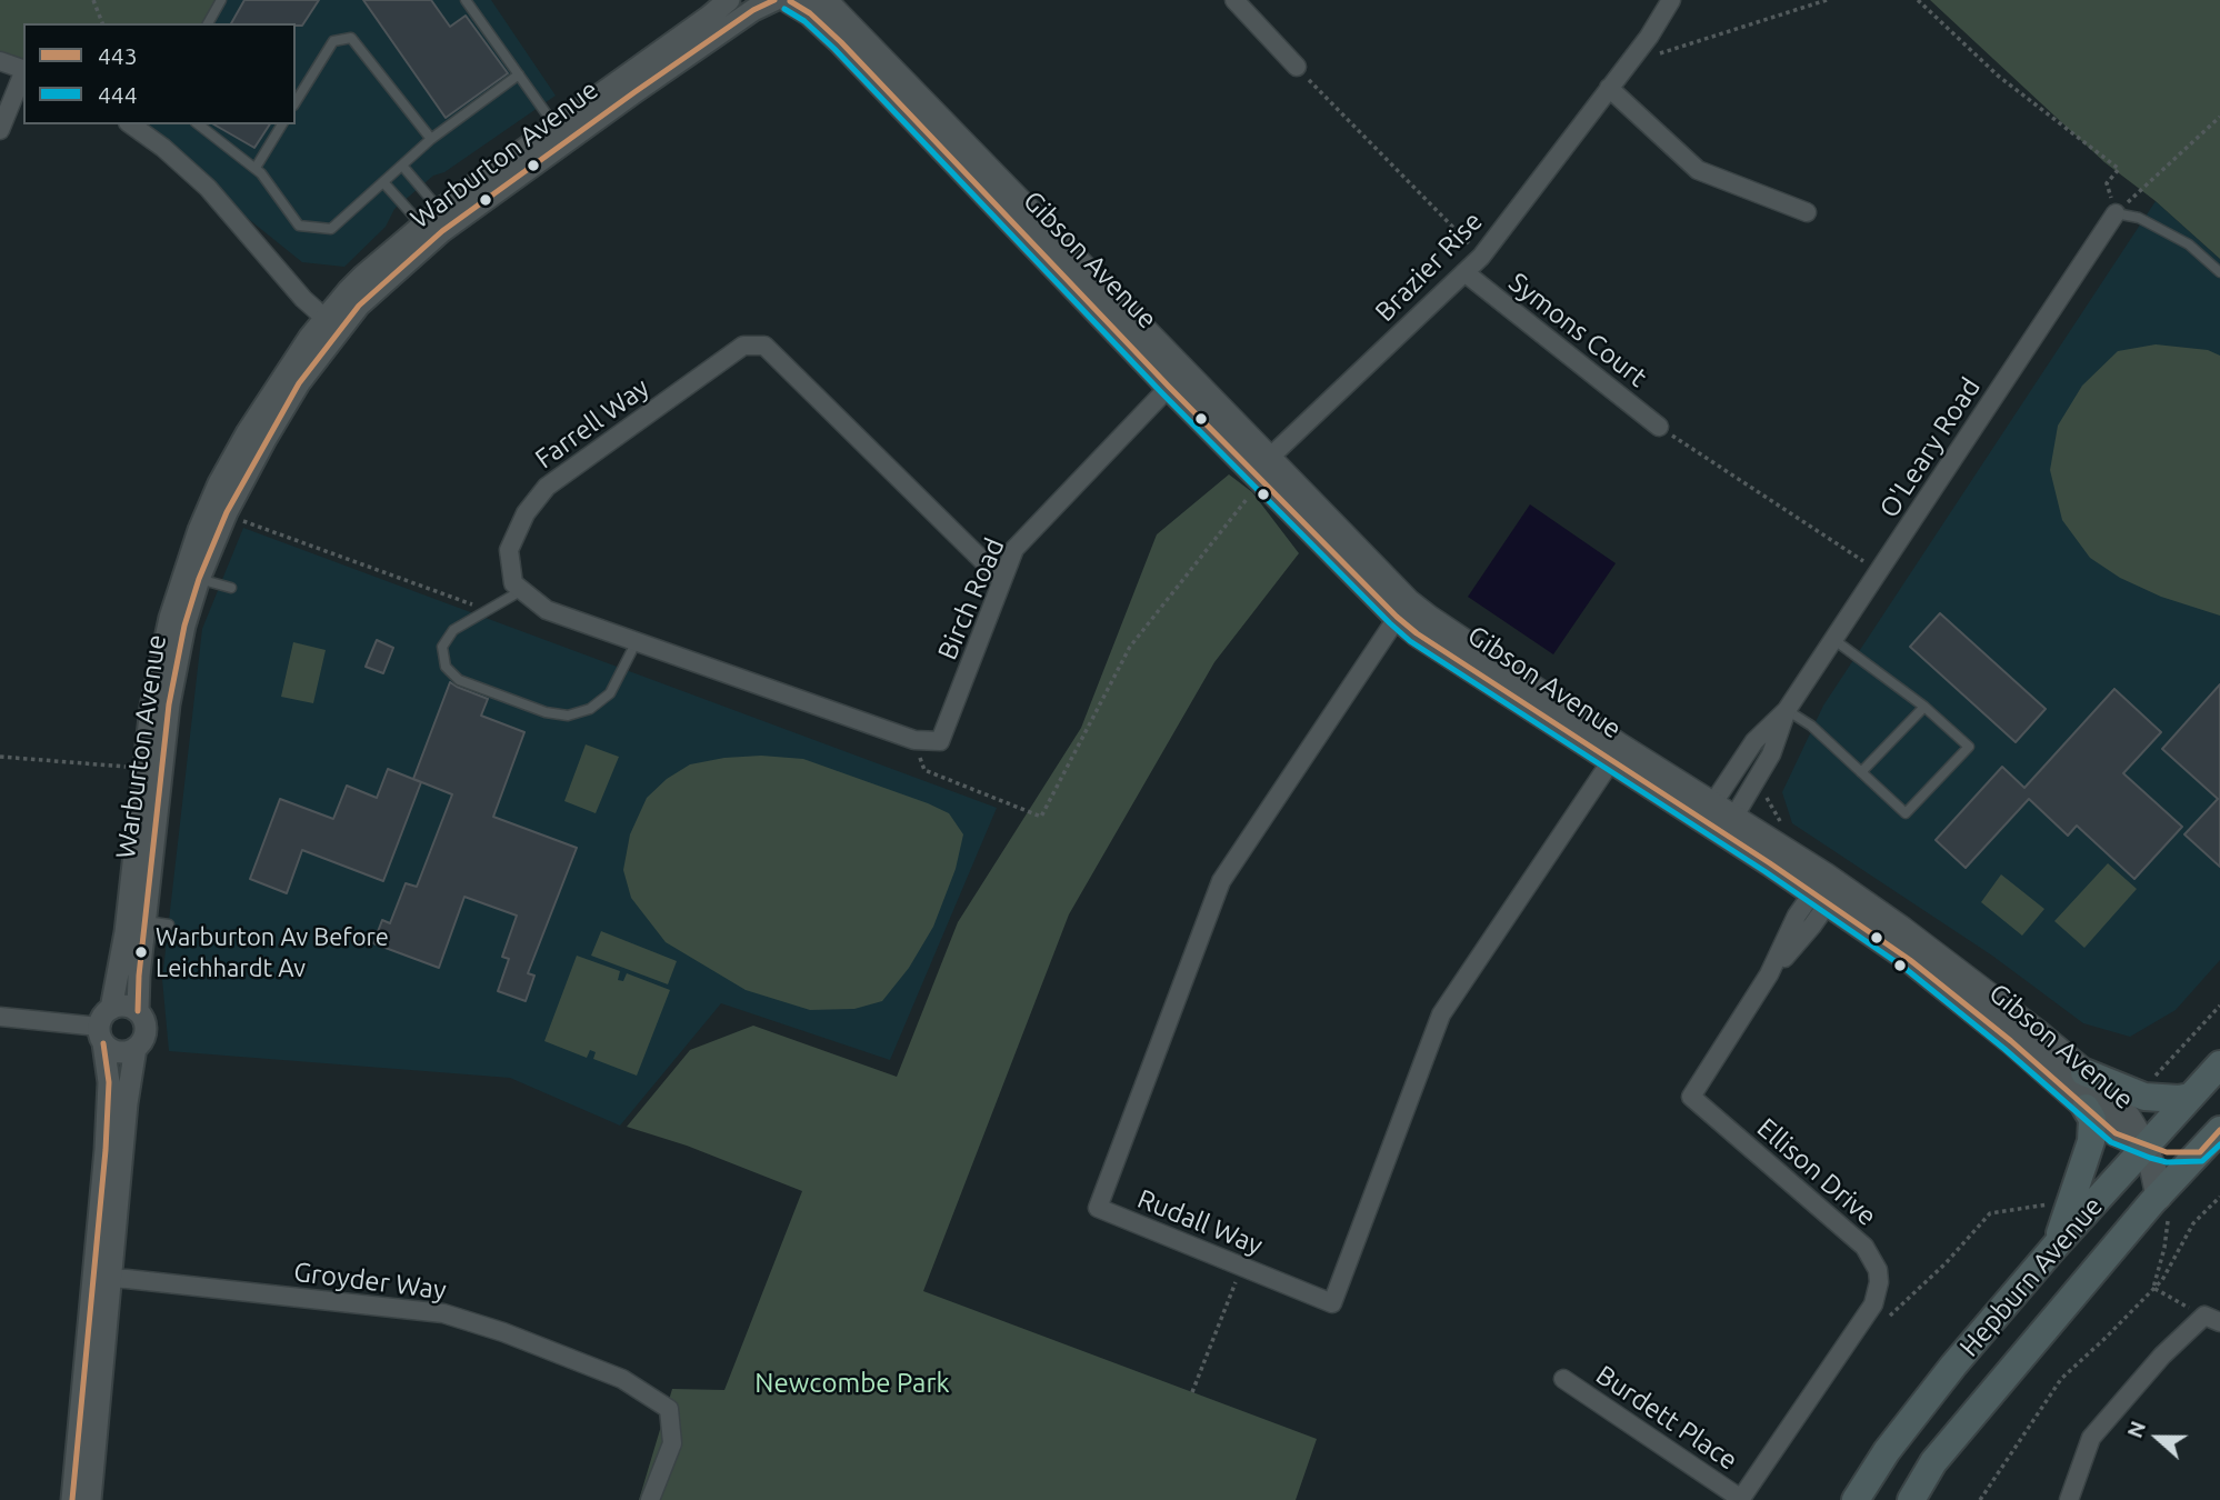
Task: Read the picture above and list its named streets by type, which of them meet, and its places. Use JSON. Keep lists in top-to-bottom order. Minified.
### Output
{"streets":{"main road":["Gibson Avenue","Hepburn Avenue"],"street":["Warburton Avenue","Brazier Rise","Symons Court","Farrell Way","O'Leary Road","Birch Road","Ellison Drive","Rudall Way","Groyder Way","Burdett Place"]},"crossings":[["Warburton Avenue","Groyder Way"],["Gibson Avenue","Brazier Rise"],["Gibson Avenue","O'Leary Road"],["Gibson Avenue","Birch Road"],["Gibson Avenue","Ellison Drive"],["Gibson Avenue","Rudall Way"],["Gibson Avenue","Hepburn Avenue"],["Brazier Rise","Symons Court"],["Farrell Way","Birch Road"],["Ellison Drive","Burdett Place"]],"parks":["Newcombe Park"],"places":["Warburton Av Before Leichhardt Av"],"lines":["transit line 443","transit line 444"],"legend":["443","444"],"north":"left"}
